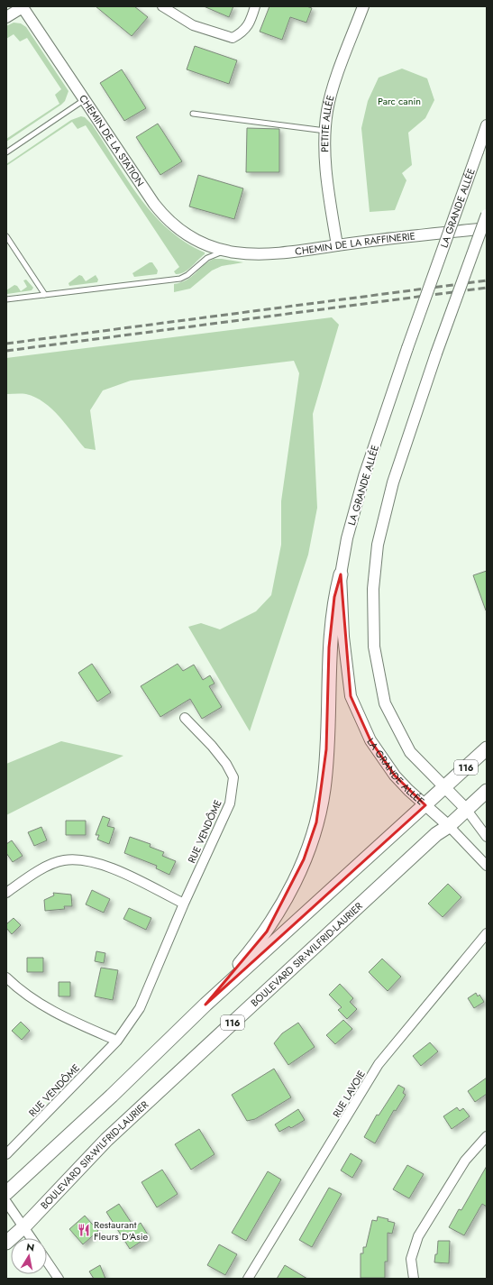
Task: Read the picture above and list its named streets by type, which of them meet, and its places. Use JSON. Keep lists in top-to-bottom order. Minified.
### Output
{"streets":{"main road":["116","BOULEVARD SIR-WILFRID-LAURIER"],"street":["PETITE ALLÉE","CHEMIN DE LA STATION","LA GRANDE ALLÉE","CHEMIN DE LA RAFFINERIE","RUE VENDÔME","RUE LAVOIE"]},"crossings":[["PETITE ALLÉE","CHEMIN DE LA RAFFINERIE"],["CHEMIN DE LA STATION","CHEMIN DE LA RAFFINERIE"],["LA GRANDE ALLÉE","116"],["LA GRANDE ALLÉE","BOULEVARD SIR-WILFRID-LAURIER"]],"parks":["Parc canin"],"places":{"restaurant":["Restaurant Fleurs D'Asie"]},"north":"top"}
